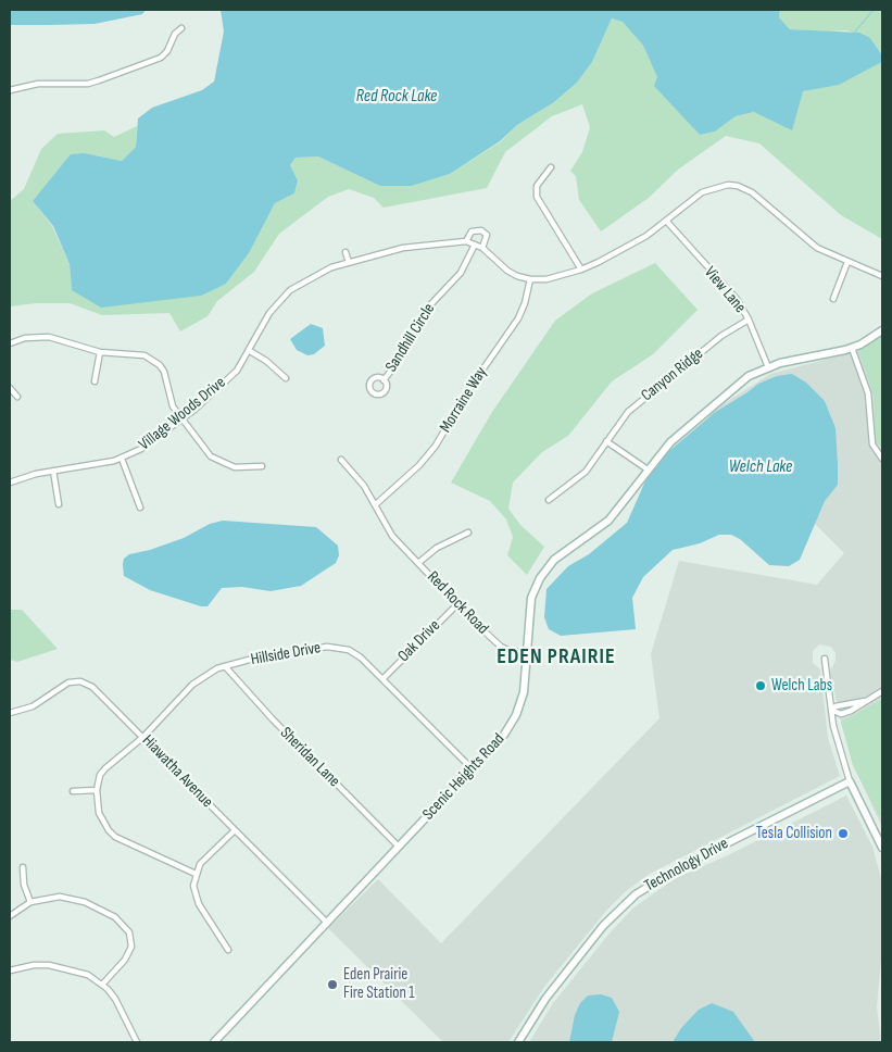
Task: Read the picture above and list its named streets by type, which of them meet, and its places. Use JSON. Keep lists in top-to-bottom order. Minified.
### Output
{"streets":{"street":["View Lane","Sandhill Circle","Canyon Ridge","Morraine Way","Village Woods Drive","Red Rock Road","Oak Drive","Hillside Drive","Sheridan Lane","Hiawatha Avenue","Scenic Heights Road","Technology Drive"]},"crossings":[["View Lane","Canyon Ridge"],["View Lane","Village Woods Drive"],["View Lane","Scenic Heights Road"],["Sandhill Circle","Village Woods Drive"],["Morraine Way","Village Woods Drive"],["Morraine Way","Red Rock Road"],["Red Rock Road","Oak Drive"],["Red Rock Road","Scenic Heights Road"],["Oak Drive","Hillside Drive"],["Hillside Drive","Sheridan Lane"],["Hillside Drive","Hiawatha Avenue"],["Hillside Drive","Scenic Heights Road"],["Sheridan Lane","Scenic Heights Road"],["Hiawatha Avenue","Scenic Heights Road"]],"districts":["EDEN PRAIRIE"],"water":["Red Rock Lake","Welch Lake"],"places":["Welch Labs","Tesla Collision","Eden Prairie Fire Station 1"]}
